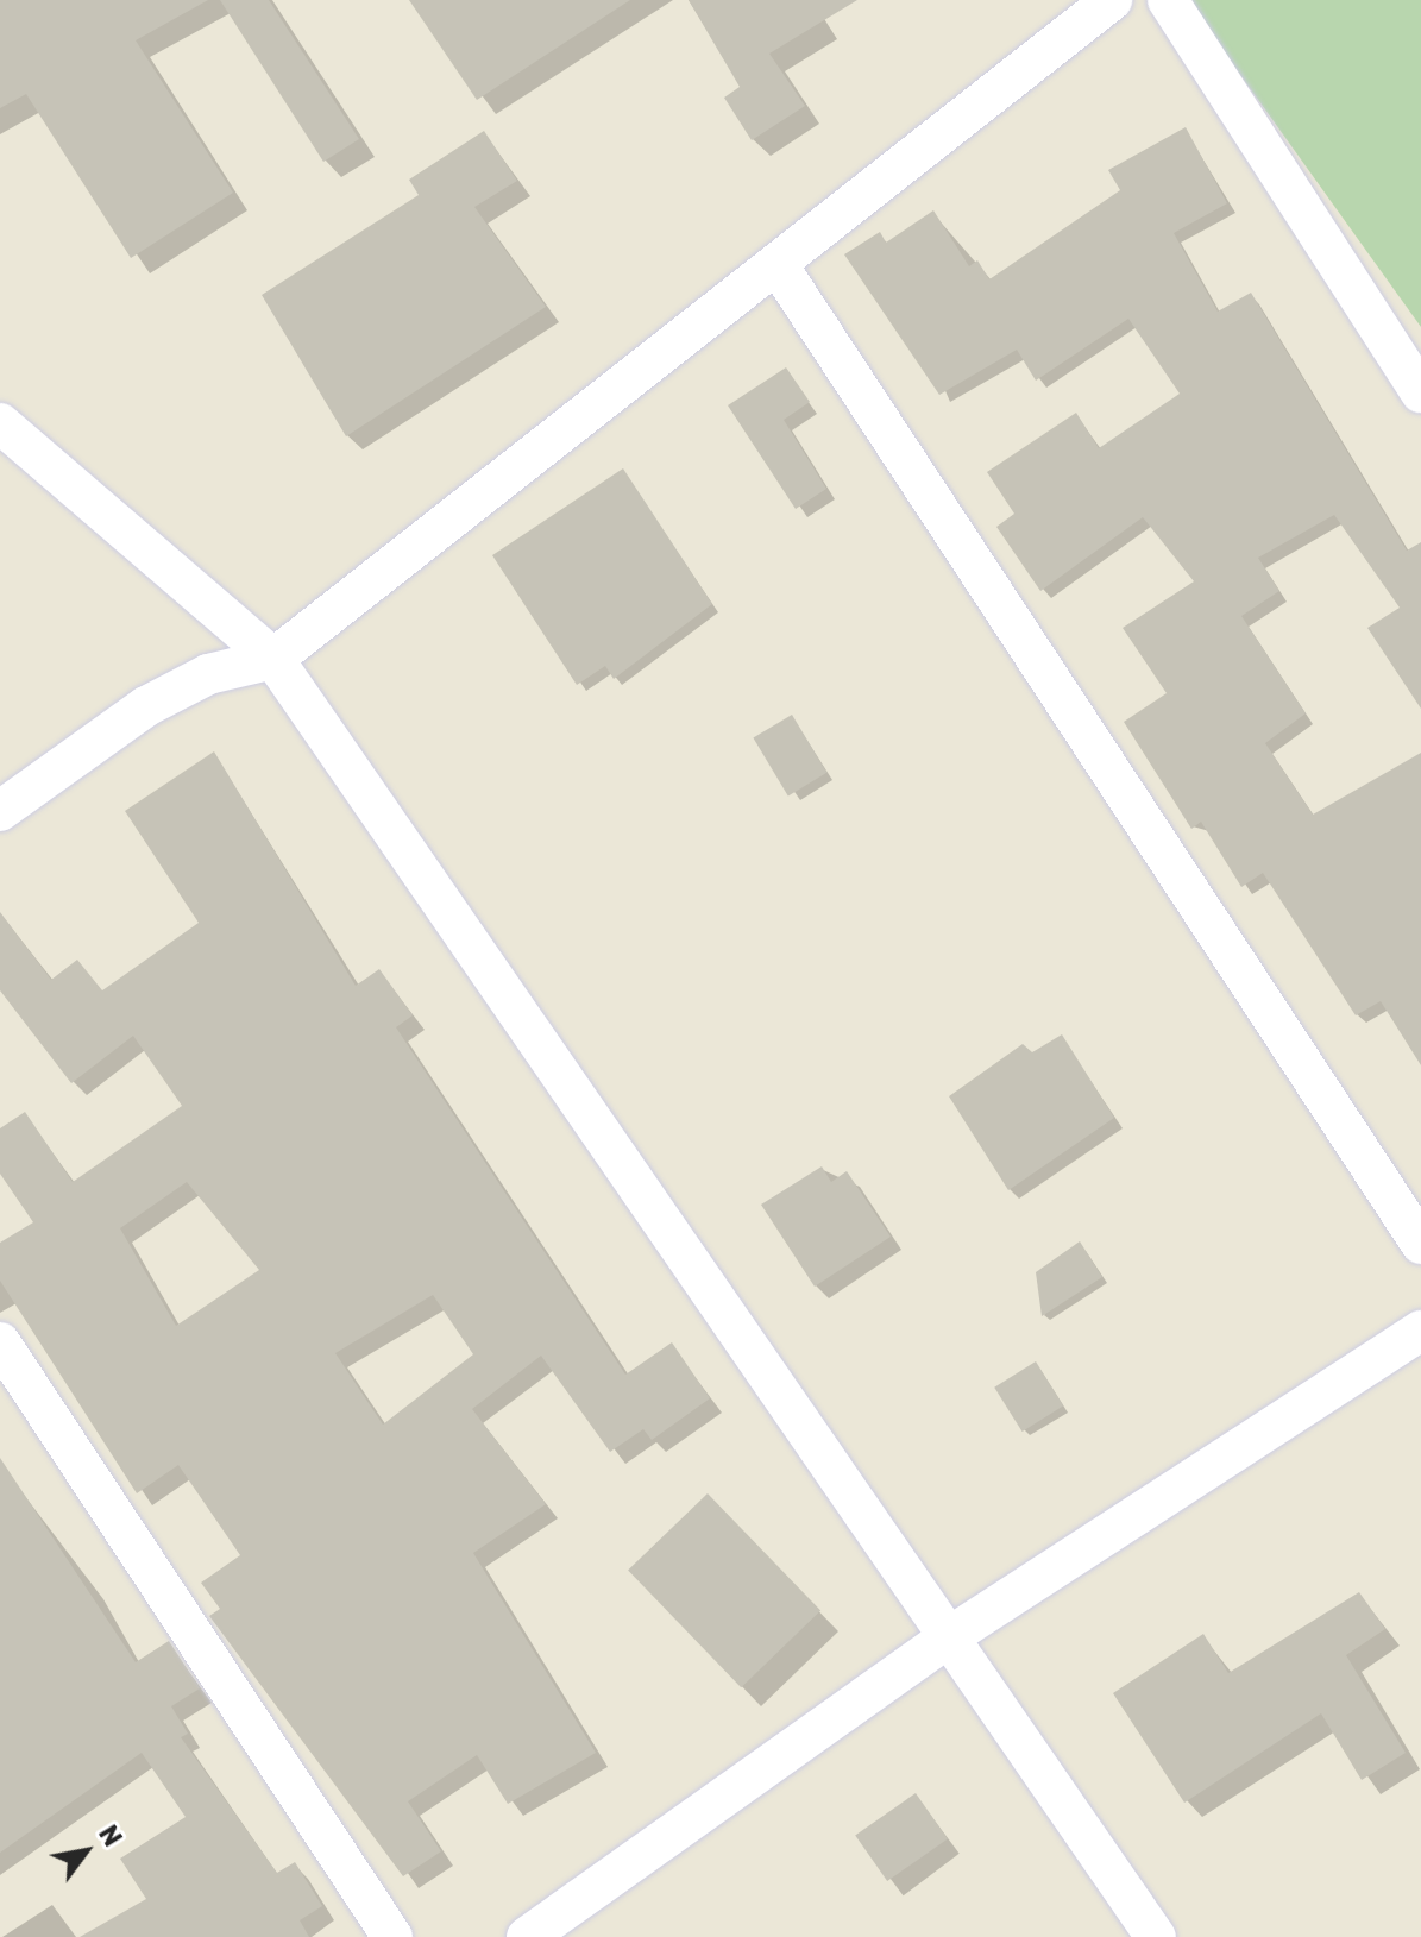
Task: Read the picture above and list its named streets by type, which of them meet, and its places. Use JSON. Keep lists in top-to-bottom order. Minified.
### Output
{"north":"top right"}
